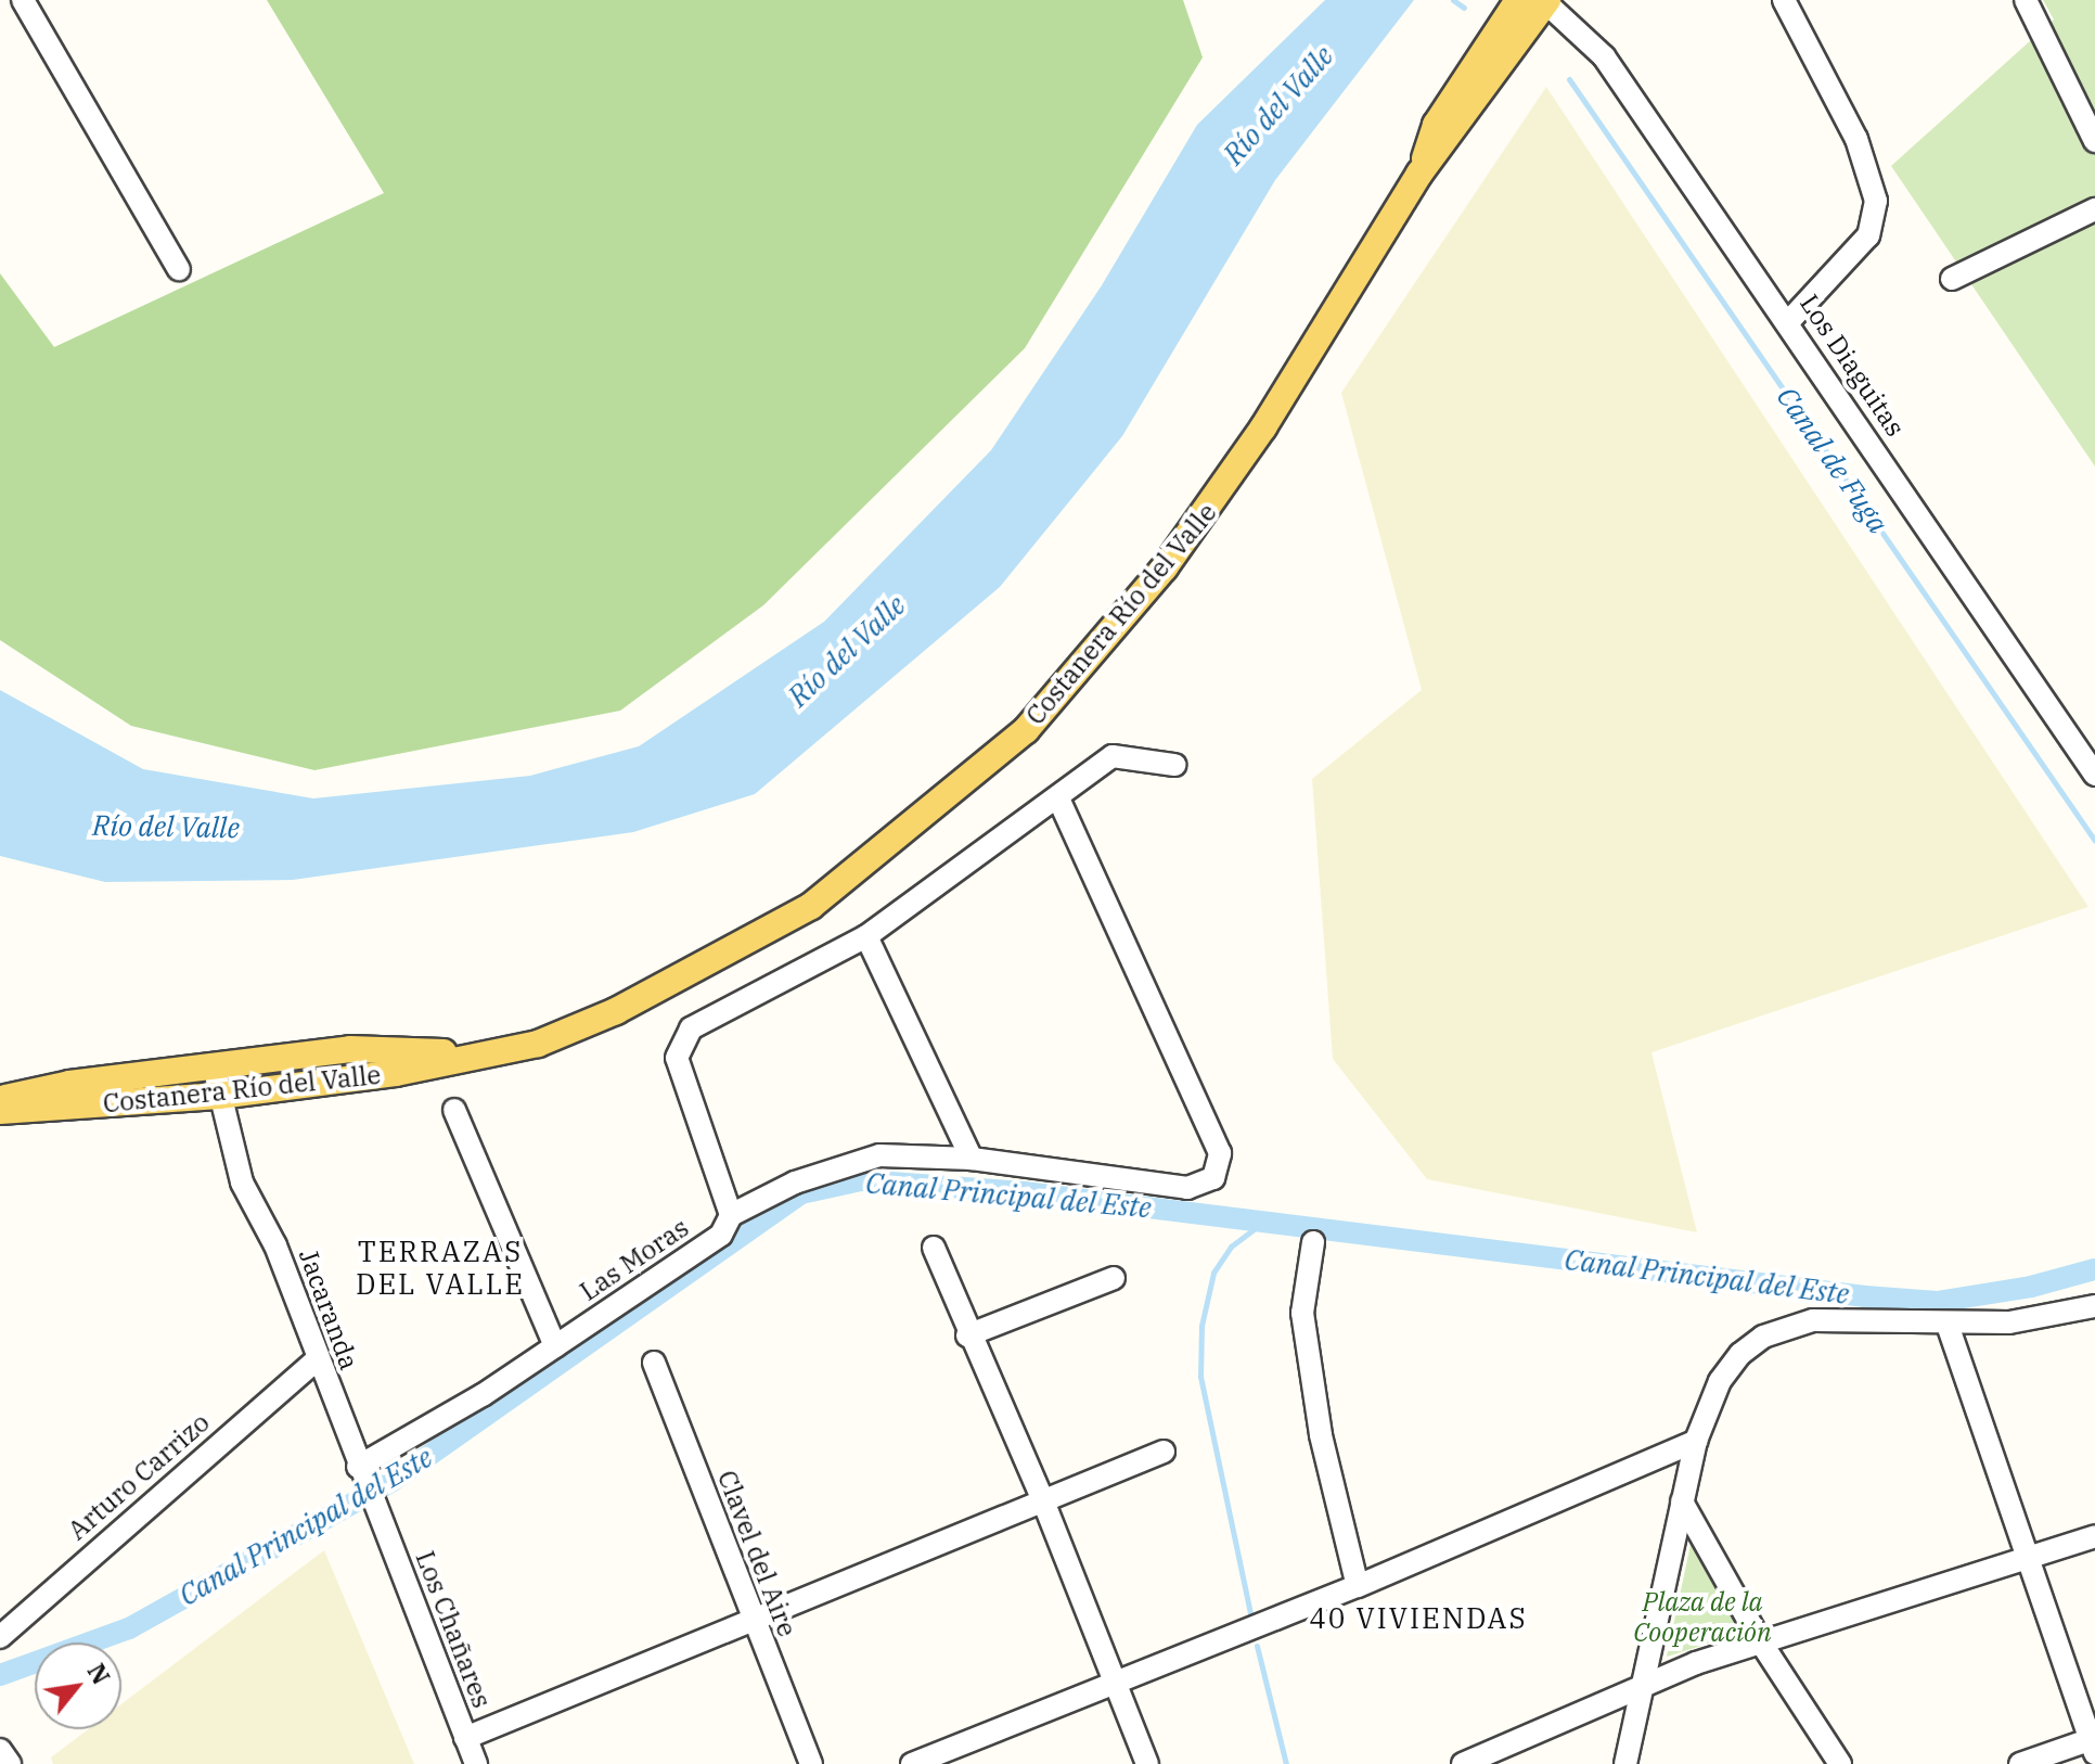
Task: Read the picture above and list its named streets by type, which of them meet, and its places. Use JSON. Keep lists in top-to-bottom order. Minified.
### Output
{"streets":{"main road":["Costanera Río del Valle"],"street":["Los Diaguitas","Las Moras","Jacaranda","Arturo Carrizo","Clavel del Aire","Los Chañares"]},"crossings":[["Los Diaguitas","Costanera Río del Valle"],["Costanera Río del Valle","Jacaranda"],["Las Moras","Jacaranda"],["Jacaranda","Arturo Carrizo"],["Jacaranda","Los Chañares"]],"districts":["TERRAZAS DEL VALLE","40 VIVIENDAS"],"water":["Río del Valle","Canal de Fuga","Canal Principal del Este"],"parks":["Plaza de la Cooperación"],"north":"top right"}
